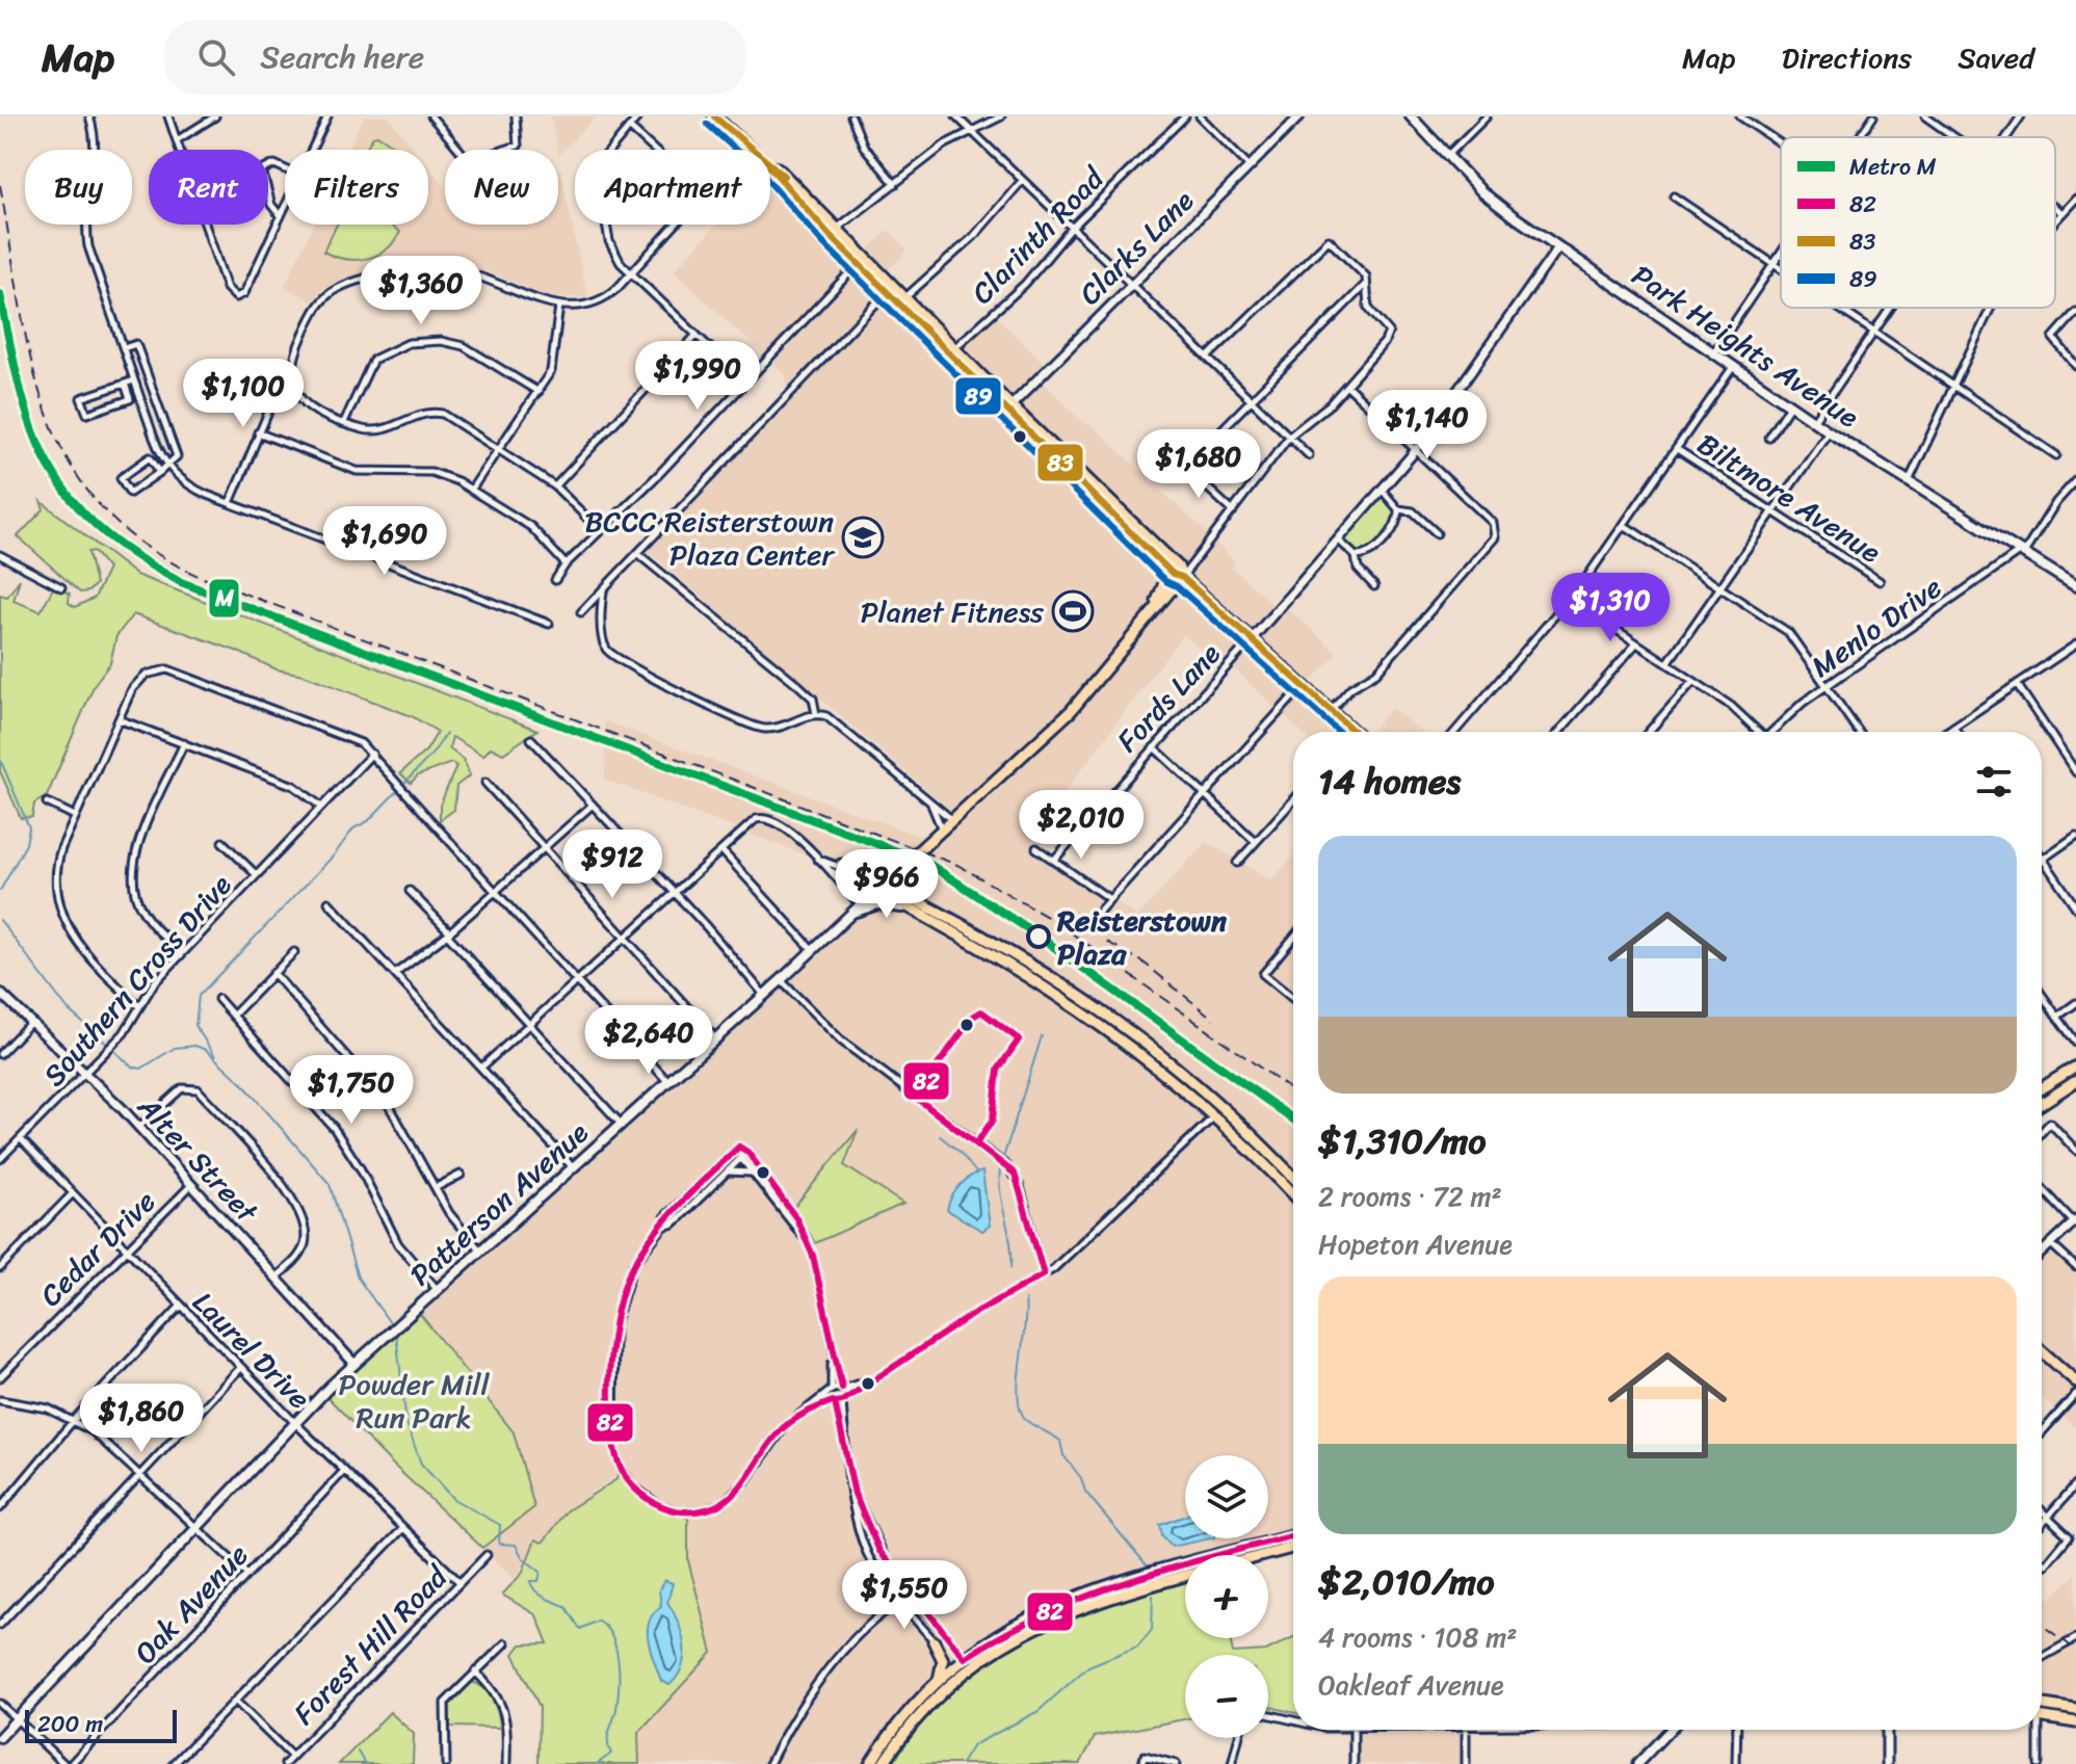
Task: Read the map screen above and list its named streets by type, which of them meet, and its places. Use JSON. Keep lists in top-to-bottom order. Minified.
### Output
{"streets":{"main road":["Park Heights Avenue","Patterson Avenue"],"street":["Clarinth Road","Clarks Lane","Biltmore Avenue","Menlo Drive","Fords Lane","Southern Cross Drive","Alter Street","Cedar Drive","Laurel Drive","Oak Avenue","Forest Hill Road"]},"crossings":[["Park Heights Avenue","Menlo Drive"],["Park Heights Avenue","Fords Lane"],["Southern Cross Drive","Alter Street"],["Southern Cross Drive","Laurel Drive"],["Alter Street","Patterson Avenue"],["Alter Street","Cedar Drive"],["Patterson Avenue","Laurel Drive"],["Cedar Drive","Laurel Drive"],["Laurel Drive","Oak Avenue"],["Laurel Drive","Forest Hill Road"]],"parks":["Powder Mill Run Park"],"places":{"school or university":["BCCC Reisterstown Plaza Center"],"sports":["Planet Fitness"],"other":["Reisterstown Plaza"]},"lines":["transit line 83","transit line 89","metro line M","transit line 82"],"legend":["Metro M","82","83","89"],"scale_bar":"200 m","page":{"header":"Map","search":"Search here","nav":["Map","Directions","Saved"],"chip":["Buy","Rent","Filters","New","Apartment"],"price":["$1,360","$1,990","$1,100","$1,140","$1,680","$1,690","$1,310","$2,010","$912","$966","$2,640","$1,750","$1,860","$1,550"],"heading":"14 homes","list":[{"name":"$1,310/mo","note":"2 rooms · 72 m² · Hopeton Avenue"},{"name":"$2,010/mo","note":"4 rooms · 108 m² · Oakleaf Avenue"}],"map_buttons":["+","−"],"scale":"200 m"}}
